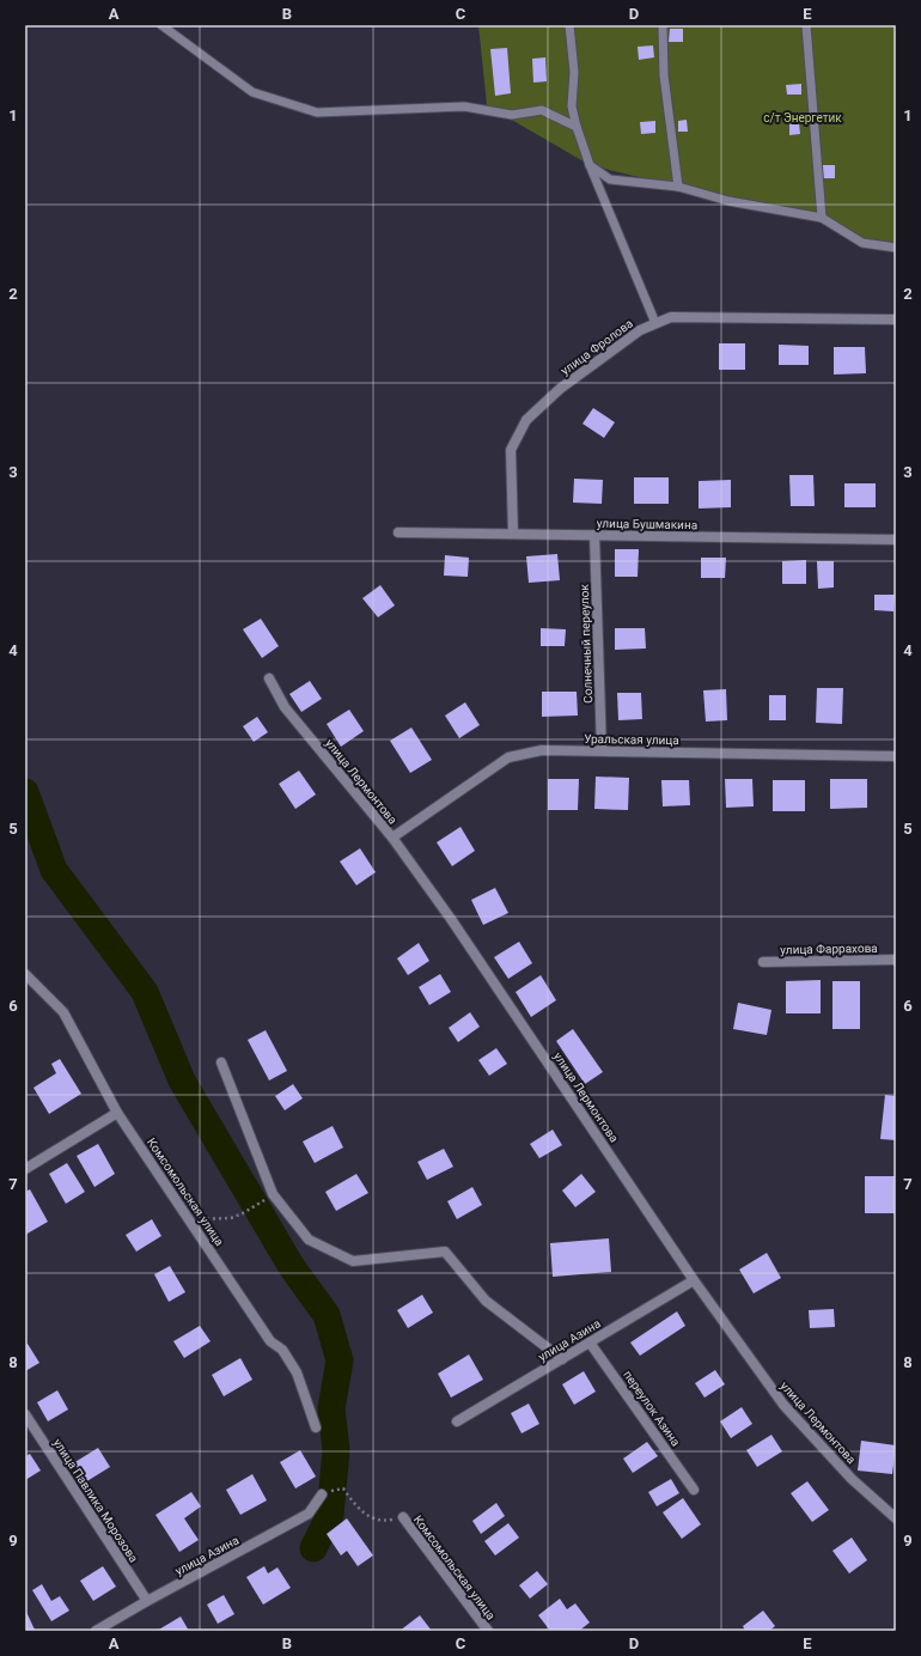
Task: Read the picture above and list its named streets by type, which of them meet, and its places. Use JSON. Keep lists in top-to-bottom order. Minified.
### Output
{"streets":{"street":["улица Фролова","улица Бушмакина","Солнечный переулок","Уральская улица","улица Лермонтова","улица Фаррахова","Комсомольская улица","улица Азина","переулок Азина","улица Павлика Морозова"]},"crossings":[["улица Фролова","улица Бушмакина"],["улица Бушмакина","Солнечный переулок"],["Солнечный переулок","Уральская улица"],["Уральская улица","улица Лермонтова"],["улица Лермонтова","улица Азина"],["улица Азина","переулок Азина"],["улица Азина","улица Павлика Морозова"]],"parks":["с/т Энергетик"],"grid":{"columns":["A","B","C","D","E"],"rows":["1","2","3","4","5","6","7","8","9"]}}
